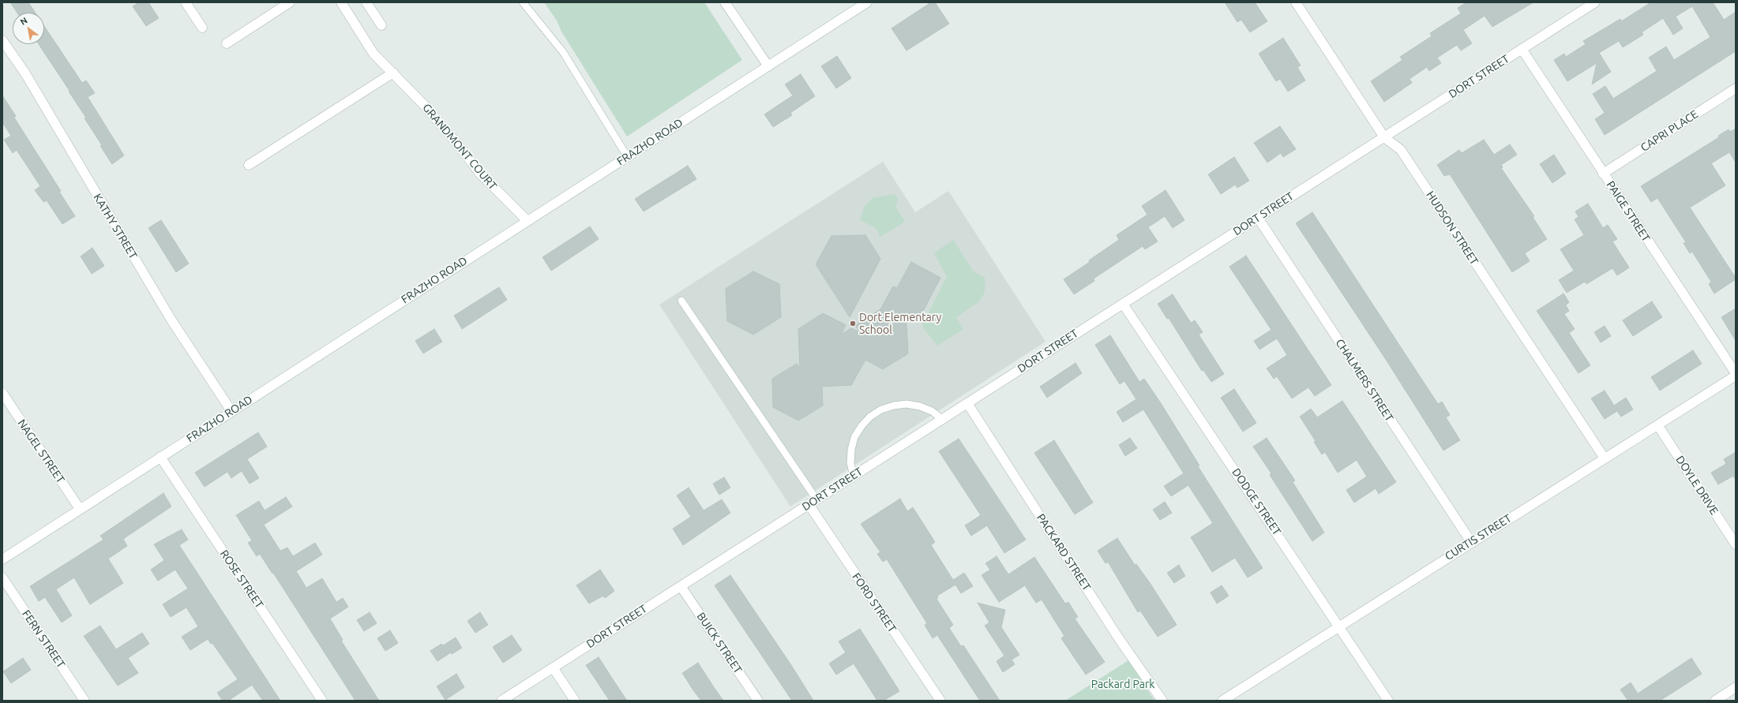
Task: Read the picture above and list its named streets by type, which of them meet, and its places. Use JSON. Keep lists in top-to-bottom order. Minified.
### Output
{"streets":{"street":["DORT STREET","CAPRI PLACE","FRAZHO ROAD","GRANDMONT COURT","PAIGE STREET","KATHY STREET","HUDSON STREET","CHALMERS STREET","NAGEL STREET","DOYLE DRIVE","DODGE STREET","CURTIS STREET","PACKARD STREET","ROSE STREET","FORD STREET","FERN STREET","BUICK STREET"]},"crossings":[["DORT STREET","PAIGE STREET"],["DORT STREET","HUDSON STREET"],["DORT STREET","CHALMERS STREET"],["DORT STREET","DODGE STREET"],["DORT STREET","PACKARD STREET"],["DORT STREET","FORD STREET"],["DORT STREET","BUICK STREET"],["CAPRI PLACE","PAIGE STREET"],["FRAZHO ROAD","GRANDMONT COURT"],["FRAZHO ROAD","KATHY STREET"],["FRAZHO ROAD","NAGEL STREET"],["FRAZHO ROAD","ROSE STREET"],["PAIGE STREET","CURTIS STREET"],["HUDSON STREET","CURTIS STREET"],["CHALMERS STREET","CURTIS STREET"],["DOYLE DRIVE","CURTIS STREET"],["DODGE STREET","CURTIS STREET"]],"parks":["Packard Park"],"places":["Dort Elementary School"],"north":"top left"}
